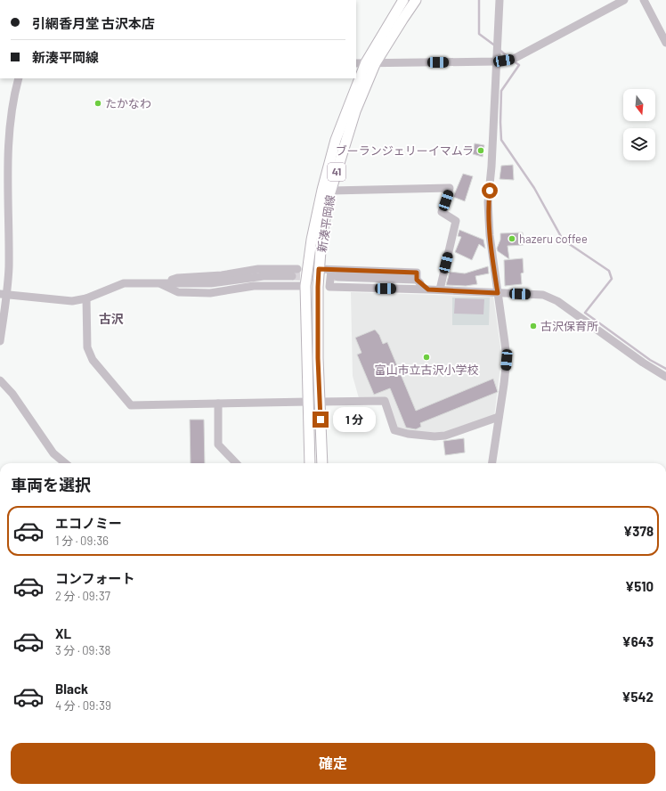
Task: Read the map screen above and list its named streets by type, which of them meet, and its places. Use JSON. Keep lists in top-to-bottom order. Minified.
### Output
{"streets":{"main road":["41","新湊平岡線"]},"districts":["古沢"],"places":["たかなわ","ブーランジェリーイマムラ","hazeru coffee","古沢保育所","富山市立古沢小学校"],"north":"bottom","page":{"banner":["引網香月堂 古沢本店","新湊平岡線"],"bubble":"1 分","heading":"車両を選択","list":[{"name":"エコノミー","note":"1 分 · 09:36","value":"¥378"},{"name":"コンフォート","note":"2 分 · 09:37","value":"¥510"},{"name":"XL","note":"3 分 · 09:38","value":"¥643"},{"name":"Black","note":"4 分 · 09:39","value":"¥542"}],"buttons":"確定"}}
